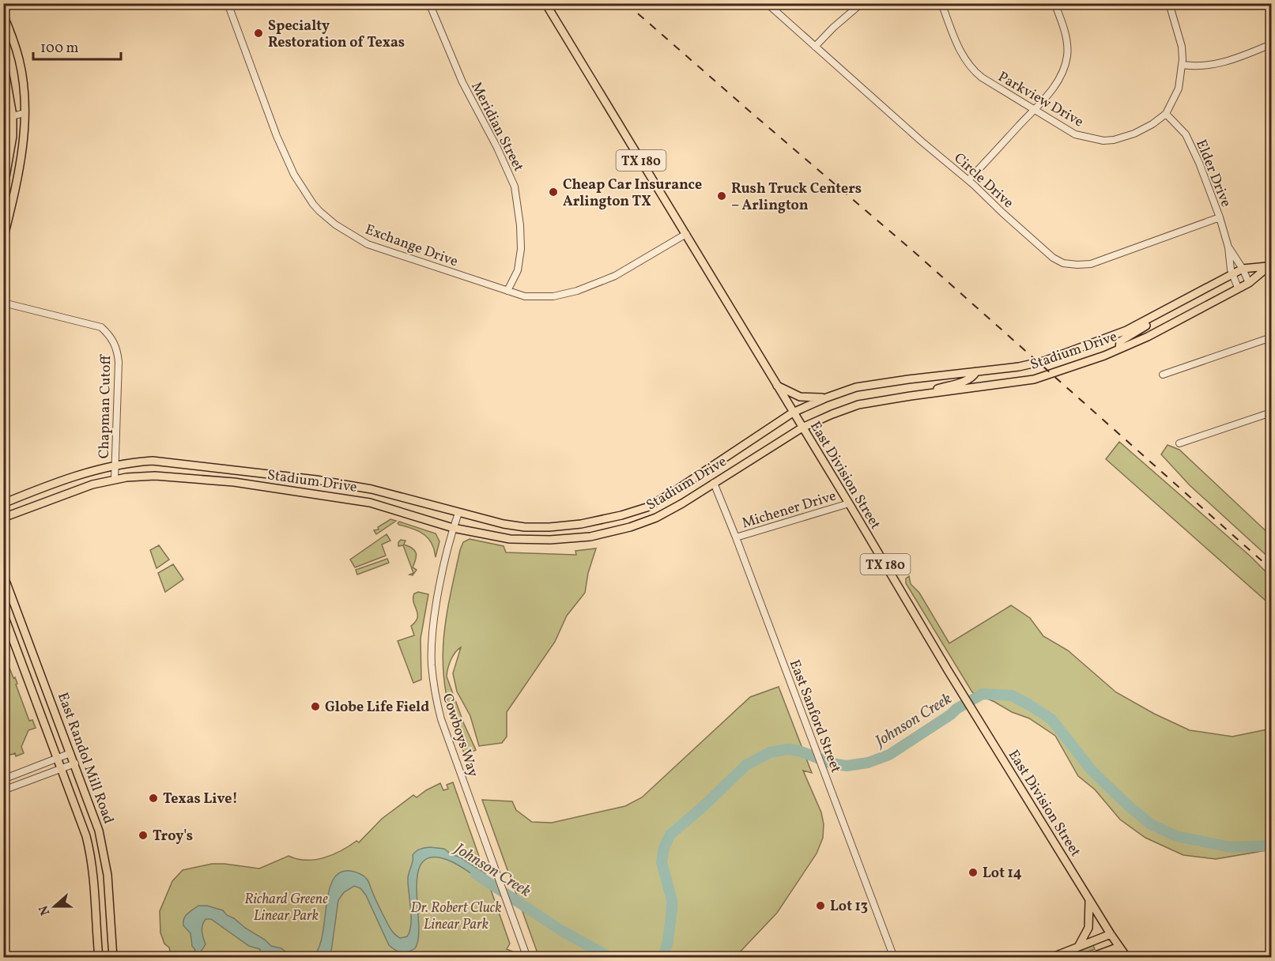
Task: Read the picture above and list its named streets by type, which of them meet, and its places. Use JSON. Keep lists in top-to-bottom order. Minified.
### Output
{"streets":{"main road":["TX 180","Stadium Drive","East Division Street","East Randol Mill Road"],"street":["Parkview Drive","Meridian Street","Elder Drive","Circle Drive","Exchange Drive","Chapman Cutoff","Michener Drive","East Sanford Street","Cowboys Way"]},"crossings":[["Parkview Drive","Elder Drive"],["Meridian Street","Exchange Drive"],["Elder Drive","Circle Drive"],["Elder Drive","Stadium Drive"],["Exchange Drive","East Division Street"],["Stadium Drive","Chapman Cutoff"],["Stadium Drive","East Division Street"],["Stadium Drive","East Sanford Street"],["Stadium Drive","Cowboys Way"],["East Division Street","Michener Drive"],["Michener Drive","East Sanford Street"]],"water":["Johnson Creek"],"parks":["Richard Greene Linear Park","Dr. Robert Cluck Linear Park"],"places":["Specialty Restoration of Texas","Cheap Car Insurance Arlington TX","Rush Truck Centers – Arlington","Globe Life Field","Texas Live!","Troy's","Lot 14","Lot 13"],"scale_bar":"100 m","north":"left"}
